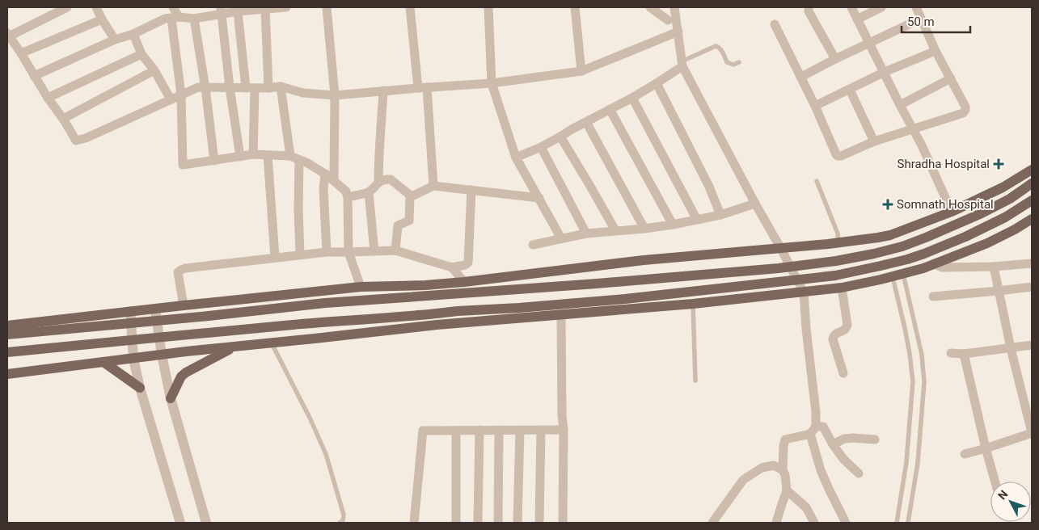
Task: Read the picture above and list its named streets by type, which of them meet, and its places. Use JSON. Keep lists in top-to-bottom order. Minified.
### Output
{"places":{"health":["Shradha Hospital","Somnath Hospital"]},"scale_bar":"50 m","north":"top left"}
